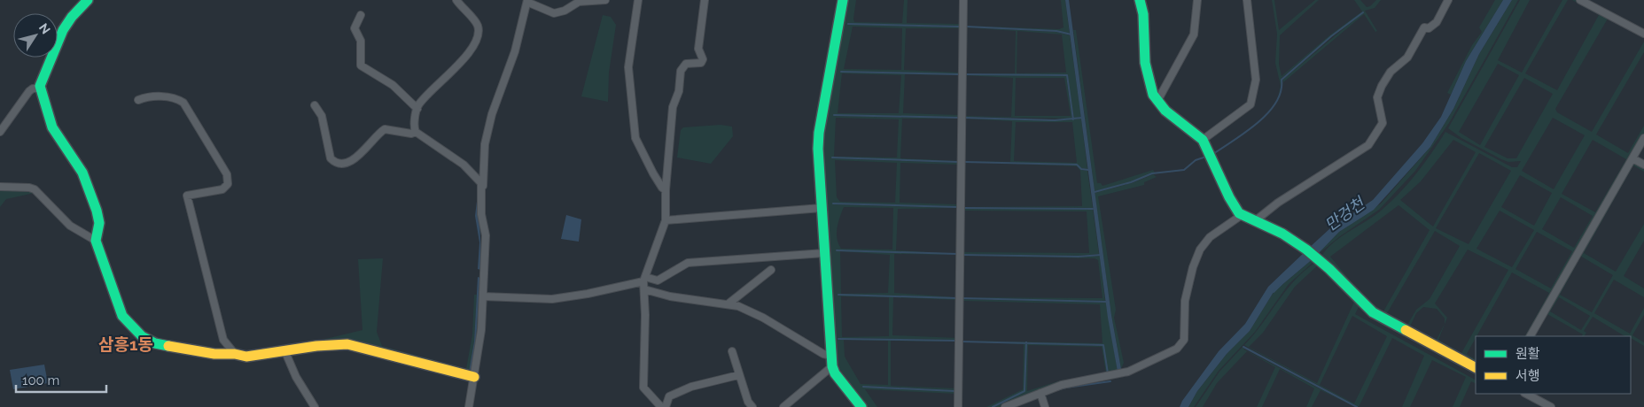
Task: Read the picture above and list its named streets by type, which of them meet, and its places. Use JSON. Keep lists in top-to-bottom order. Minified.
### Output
{"districts":["삼흥1동"],"water":["만겅천"],"legend":["원활","서행"],"scale_bar":"100 m","north":"top right"}
